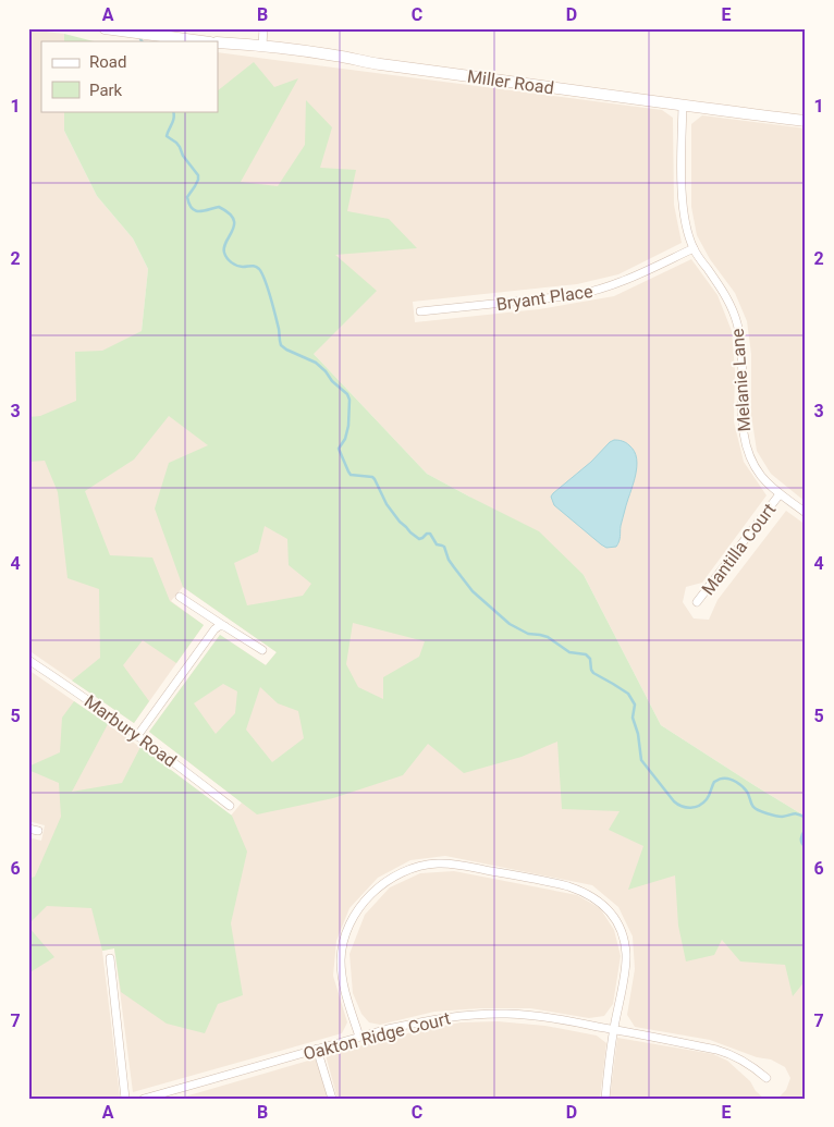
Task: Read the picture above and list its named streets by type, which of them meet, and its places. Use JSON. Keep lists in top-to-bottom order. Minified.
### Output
{"streets":{"street":["Miller Road","Bryant Place","Melanie Lane","Mantilla Court","Marbury Road","Oakton Ridge Court"]},"crossings":[["Miller Road","Melanie Lane"],["Bryant Place","Melanie Lane"],["Melanie Lane","Mantilla Court"]],"legend":["Road","Park"],"grid":{"columns":["A","B","C","D","E"],"rows":["1","2","3","4","5","6","7"]}}
